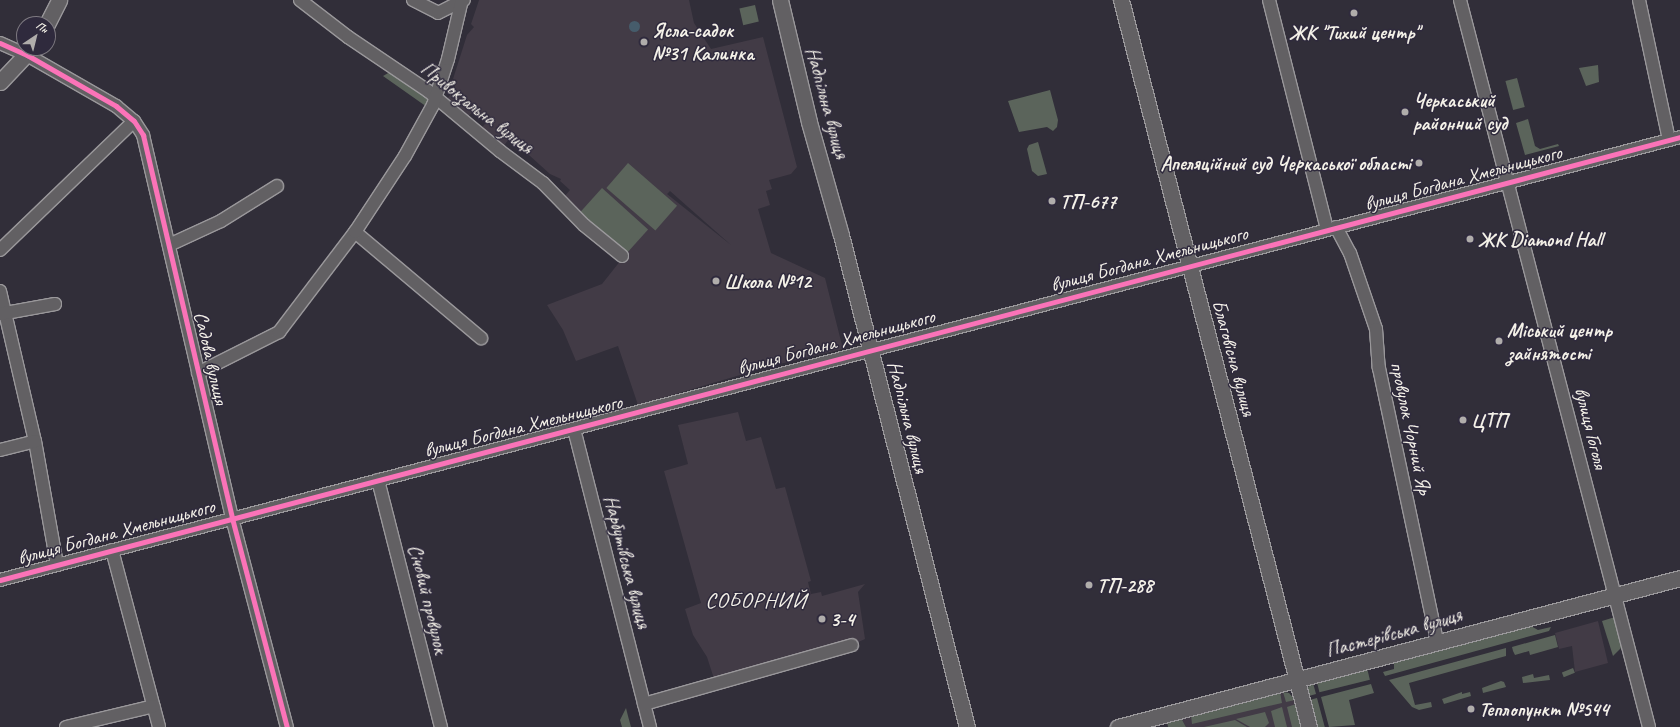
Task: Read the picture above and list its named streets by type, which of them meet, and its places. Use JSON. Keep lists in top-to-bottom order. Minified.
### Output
{"streets":{"main road":["Надпільна вулиця","Благовісна вулиця","Пастерівська вулиця"],"street":["Привокзальна вулиця","вулиця Богдана Хмельницького","Садова вулиця","провулок Чорний Яр","вулиця Гоголя","Нарбутівська вулиця","Січовий провулок"]},"crossings":[["Надпільна вулиця","вулиця Богдана Хмельницького"],["вулиця Богдана Хмельницького","Садова вулиця"],["вулиця Богдана Хмельницького","Благовісна вулиця"],["вулиця Богдана Хмельницького","провулок Чорний Яр"],["вулиця Богдана Хмельницького","вулиця Гоголя"],["вулиця Богдана Хмельницького","Нарбутівська вулиця"],["вулиця Богдана Хмельницького","Січовий провулок"],["Благовісна вулиця","Пастерівська вулиця"],["провулок Чорний Яр","Пастерівська вулиця"],["вулиця Гоголя","Пастерівська вулиця"]],"districts":["СОБОРНИЙ"],"places":["ЖК \"Тихий центр\"","Ясла-садок №31 Калинка","Черкаський районний суд","Апеляційний суд Черкаської області","ТП-677","ЖК Diamond Hall","Школа №12","Міський центр зайнятості","ЦТП","ТП-288","3-4","Теплопункт №544"],"north":"top right"}
